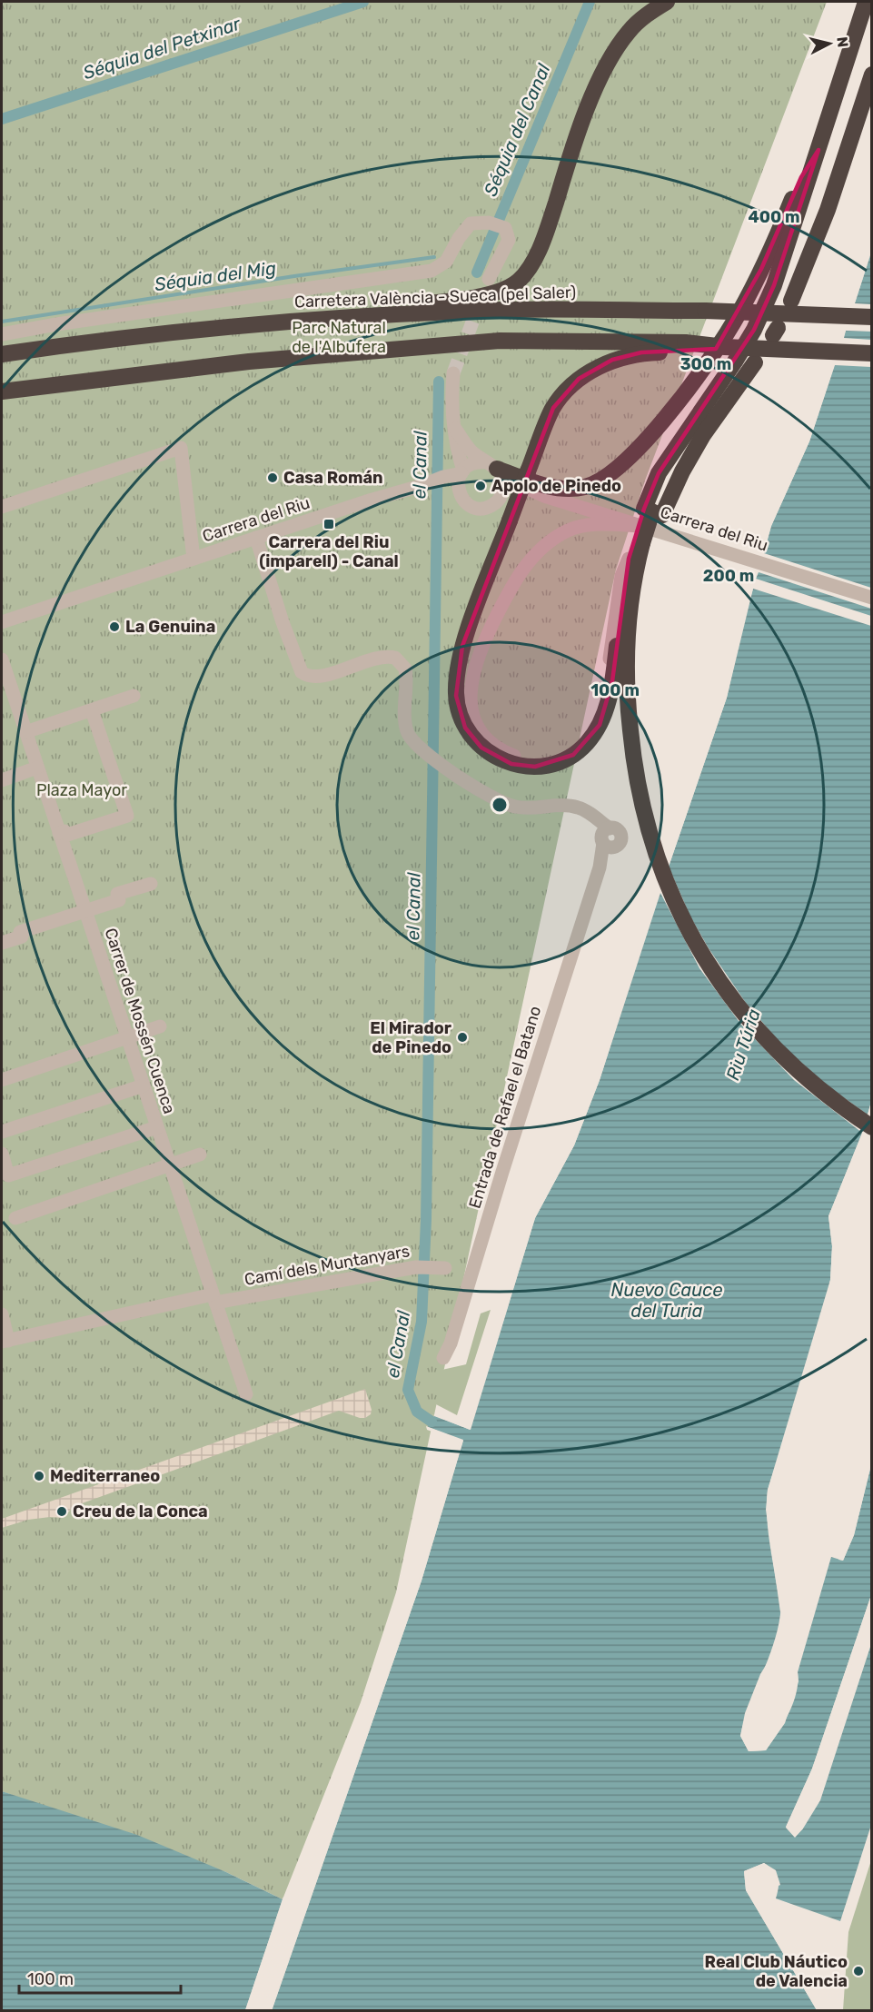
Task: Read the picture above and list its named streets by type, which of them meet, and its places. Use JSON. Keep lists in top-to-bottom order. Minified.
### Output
{"streets":{"highway":["Carretera València - Sueca (pel Saler)"],"street":["Carrera del Riu","Carrer de Mossén Cuenca","Entrada de Rafael el Batano","Camí dels Muntanyars"]},"crossings":[["Carrera del Riu","Entrada de Rafael el Batano"],["Carrer de Mossén Cuenca","Camí dels Muntanyars"]],"water":["Séquia del Petxinar","Séquia del Canal","Séquia del Mig","el Canal","Riu Túria","Nuevo Cauce del Turia"],"parks":["Parc Natural de l'Albufera","Plaza Mayor"],"places":{"other":["Casa Román","Apolo de Pinedo","La Genuina","El Mirador de Pinedo","Mediterraneo","Creu de la Conca","Real Club Náutico de Valencia"],"transit":["Carrera del Riu (imparell) - Canal"]},"scale_bar":"100 m","north":"right","rings":["400 m","300 m","200 m","100 m"]}
